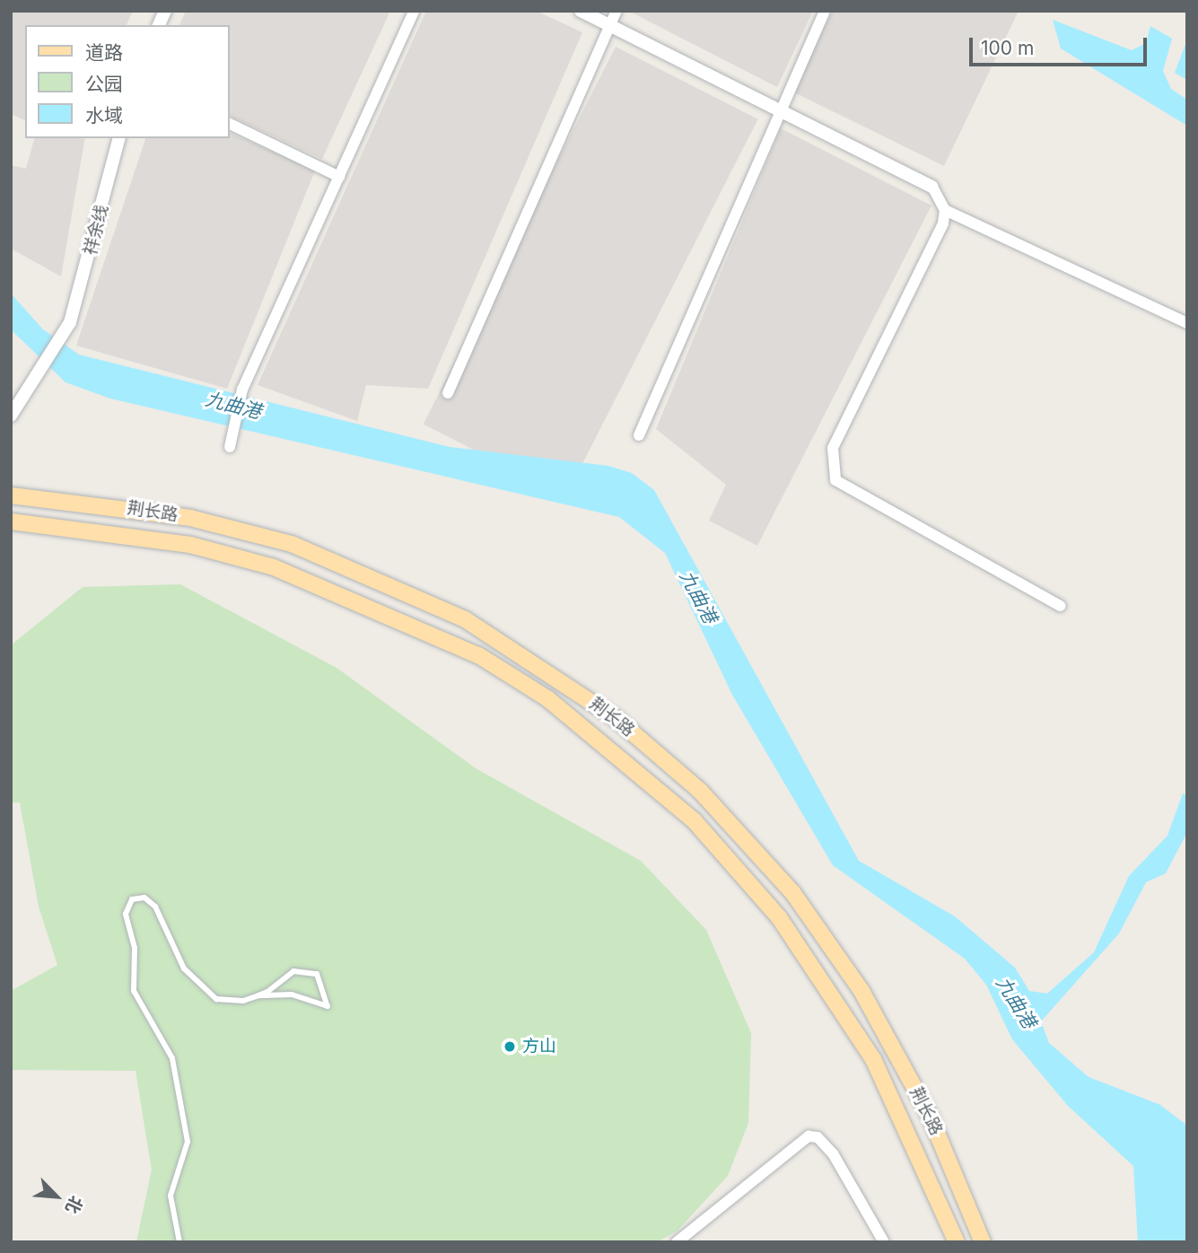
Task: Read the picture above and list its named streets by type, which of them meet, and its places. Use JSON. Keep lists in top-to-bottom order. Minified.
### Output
{"streets":{"main road":["荆长路"],"street":["祥余线"]},"water":["九曲港"],"places":["方山"],"legend":["道路","公园","水域"],"scale_bar":"100 m","north":"bottom right"}
